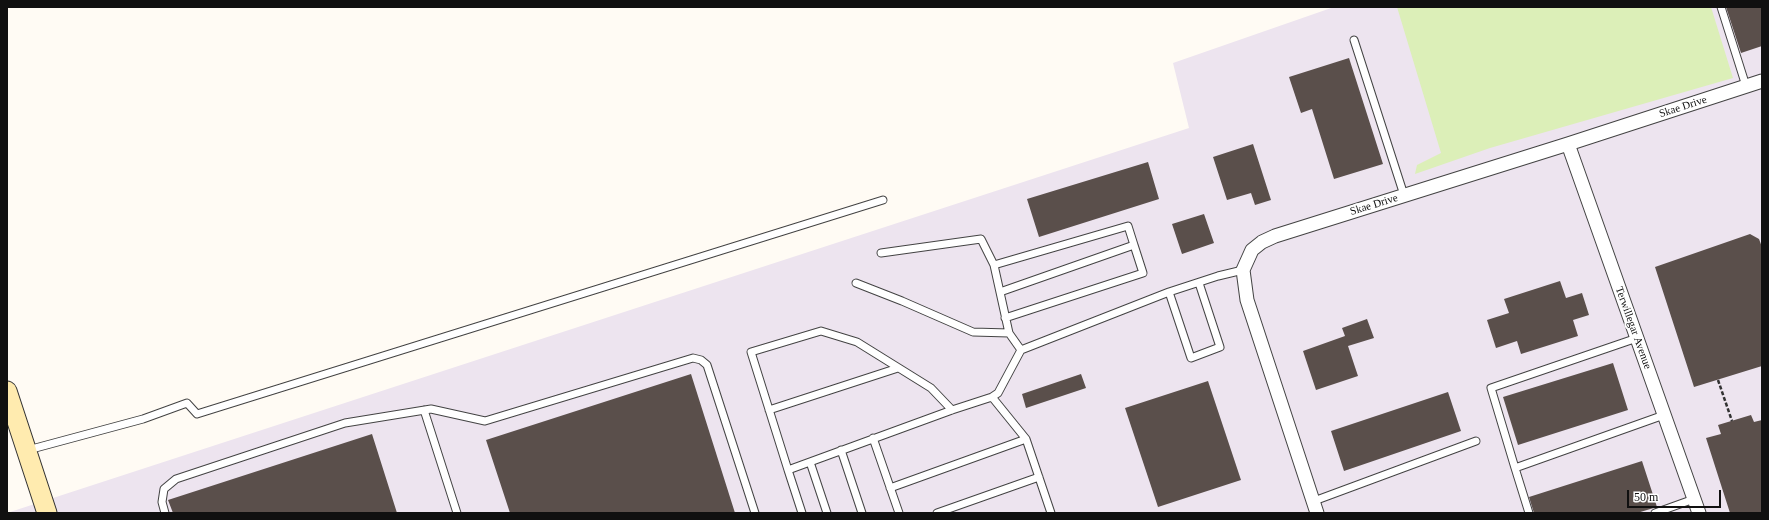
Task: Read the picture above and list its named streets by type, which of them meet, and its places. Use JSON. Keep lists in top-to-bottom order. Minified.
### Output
{"streets":{"street":["Skae Drive","Terwillegar Avenue"]},"crossings":[["Skae Drive","Terwillegar Avenue"]],"scale_bar":"50 m"}
